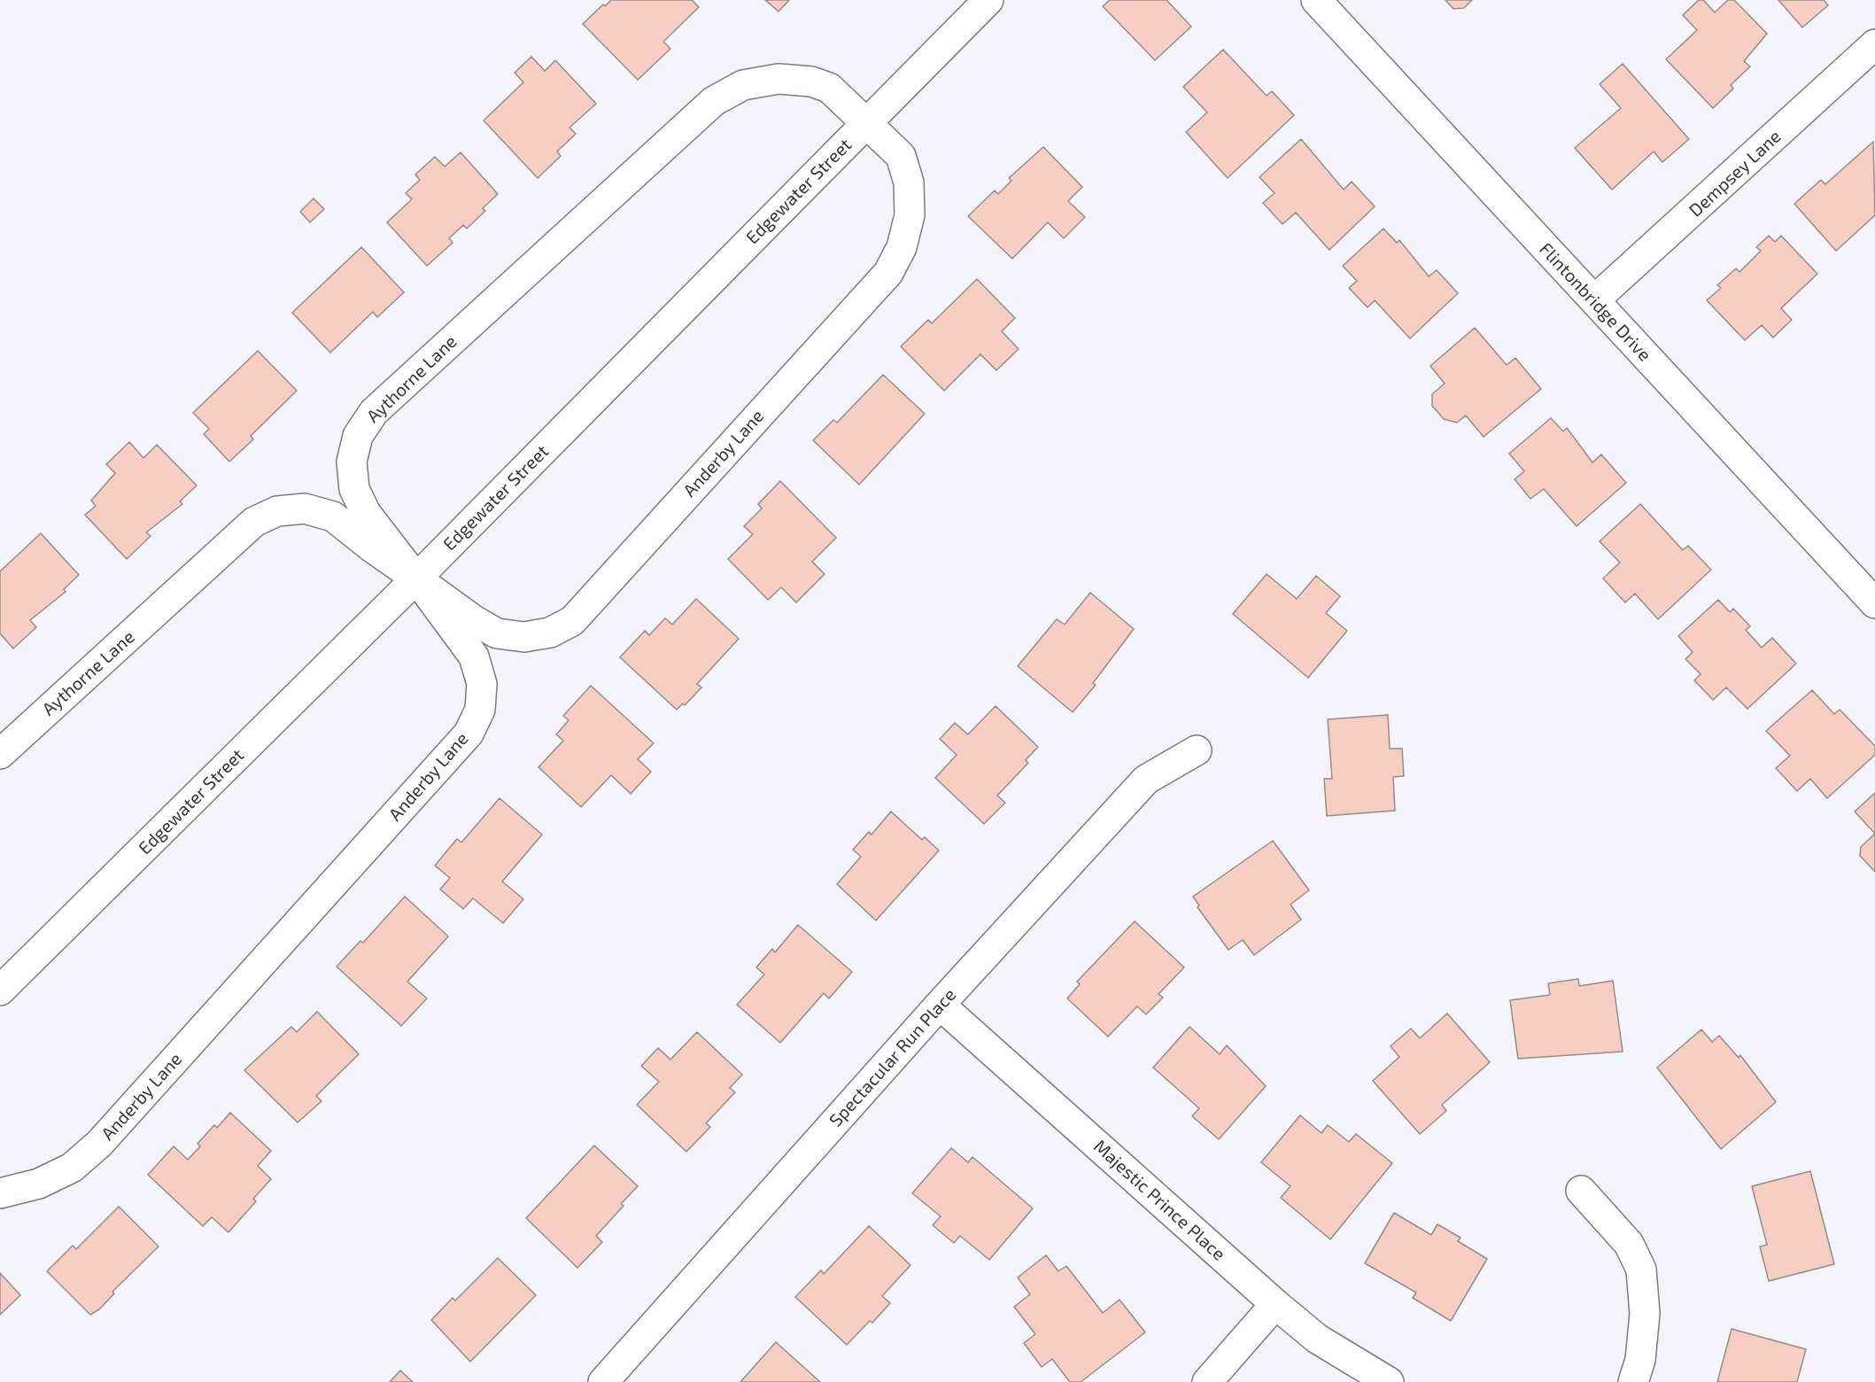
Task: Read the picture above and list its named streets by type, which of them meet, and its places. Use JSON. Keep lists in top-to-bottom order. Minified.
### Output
{"streets":{"street":["Dempsey Lane","Edgewater Street","Flintonbridge Drive","Aythorne Lane","Anderby Lane","Spectacular Run Place","Majestic Prince Place"]},"crossings":[["Dempsey Lane","Flintonbridge Drive"],["Edgewater Street","Aythorne Lane"],["Edgewater Street","Anderby Lane"],["Aythorne Lane","Anderby Lane"],["Spectacular Run Place","Majestic Prince Place"]]}
